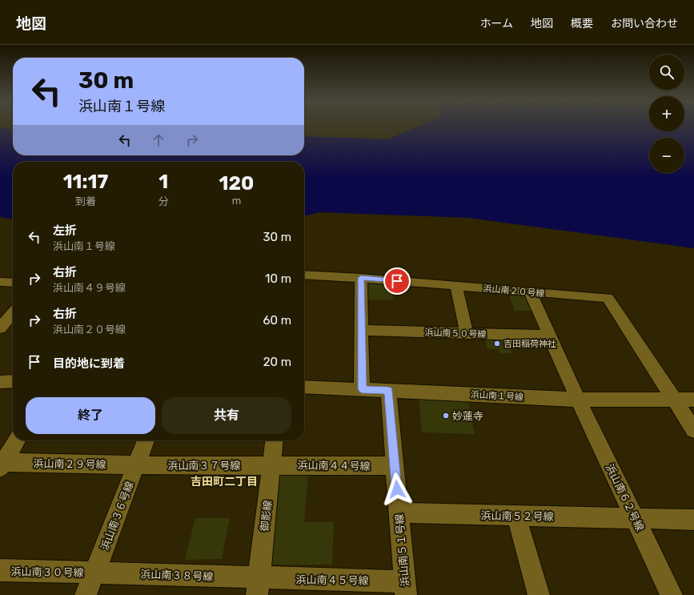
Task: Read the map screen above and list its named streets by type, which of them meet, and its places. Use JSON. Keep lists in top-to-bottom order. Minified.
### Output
{"streets":{"street":["浜山南２０号線","浜山南５０号線","浜山南１号線","浜山南２９号線","浜山南３７号線","浜山南４４号線","浜山南６２号線","浜山南３６号線","御影線","浜山南５２号線","浜山南５１号線","浜山南３０号線","浜山南３８号線","浜山南４５号線"]},"crossings":[["浜山南２０号線","浜山南１号線"],["浜山南２０号線","浜山南６２号線"],["浜山南５０号線","浜山南６２号線"],["浜山南１号線","浜山南６２号線"],["浜山南１号線","浜山南５１号線"],["浜山南２９号線","浜山南３７号線"],["浜山南２９号線","浜山南３６号線"],["浜山南３７号線","浜山南４４号線"],["浜山南３７号線","浜山南３６号線"],["浜山南３７号線","御影線"],["浜山南４４号線","御影線"],["浜山南４４号線","浜山南５１号線"],["浜山南６２号線","浜山南５２号線"],["浜山南３６号線","浜山南３０号線"],["浜山南３６号線","浜山南３８号線"],["御影線","浜山南３８号線"],["御影線","浜山南４５号線"],["浜山南５２号線","浜山南５１号線"],["浜山南５１号線","浜山南４５号線"],["浜山南３０号線","浜山南３８号線"],["浜山南３８号線","浜山南４５号線"]],"districts":["吉田町二丁目"],"places":["吉田稲荷神社","妙蓮寺"],"page":{"header":"地図","nav":["ホーム","地図","概要","お問い合わせ"],"map_buttons":["+","−"],"turn":["30 m","浜山南１号線"],"eta":["11:17","到着","1","分","120","m"],"list":[{"name":"左折","note":"浜山南１号線","value":"30 m"},{"name":"右折","note":"浜山南４９号線","value":"10 m"},{"name":"右折","note":"浜山南２０号線","value":"60 m"},{"name":"目的地に到着","value":"20 m"}],"buttons":["終了","共有"]}}
